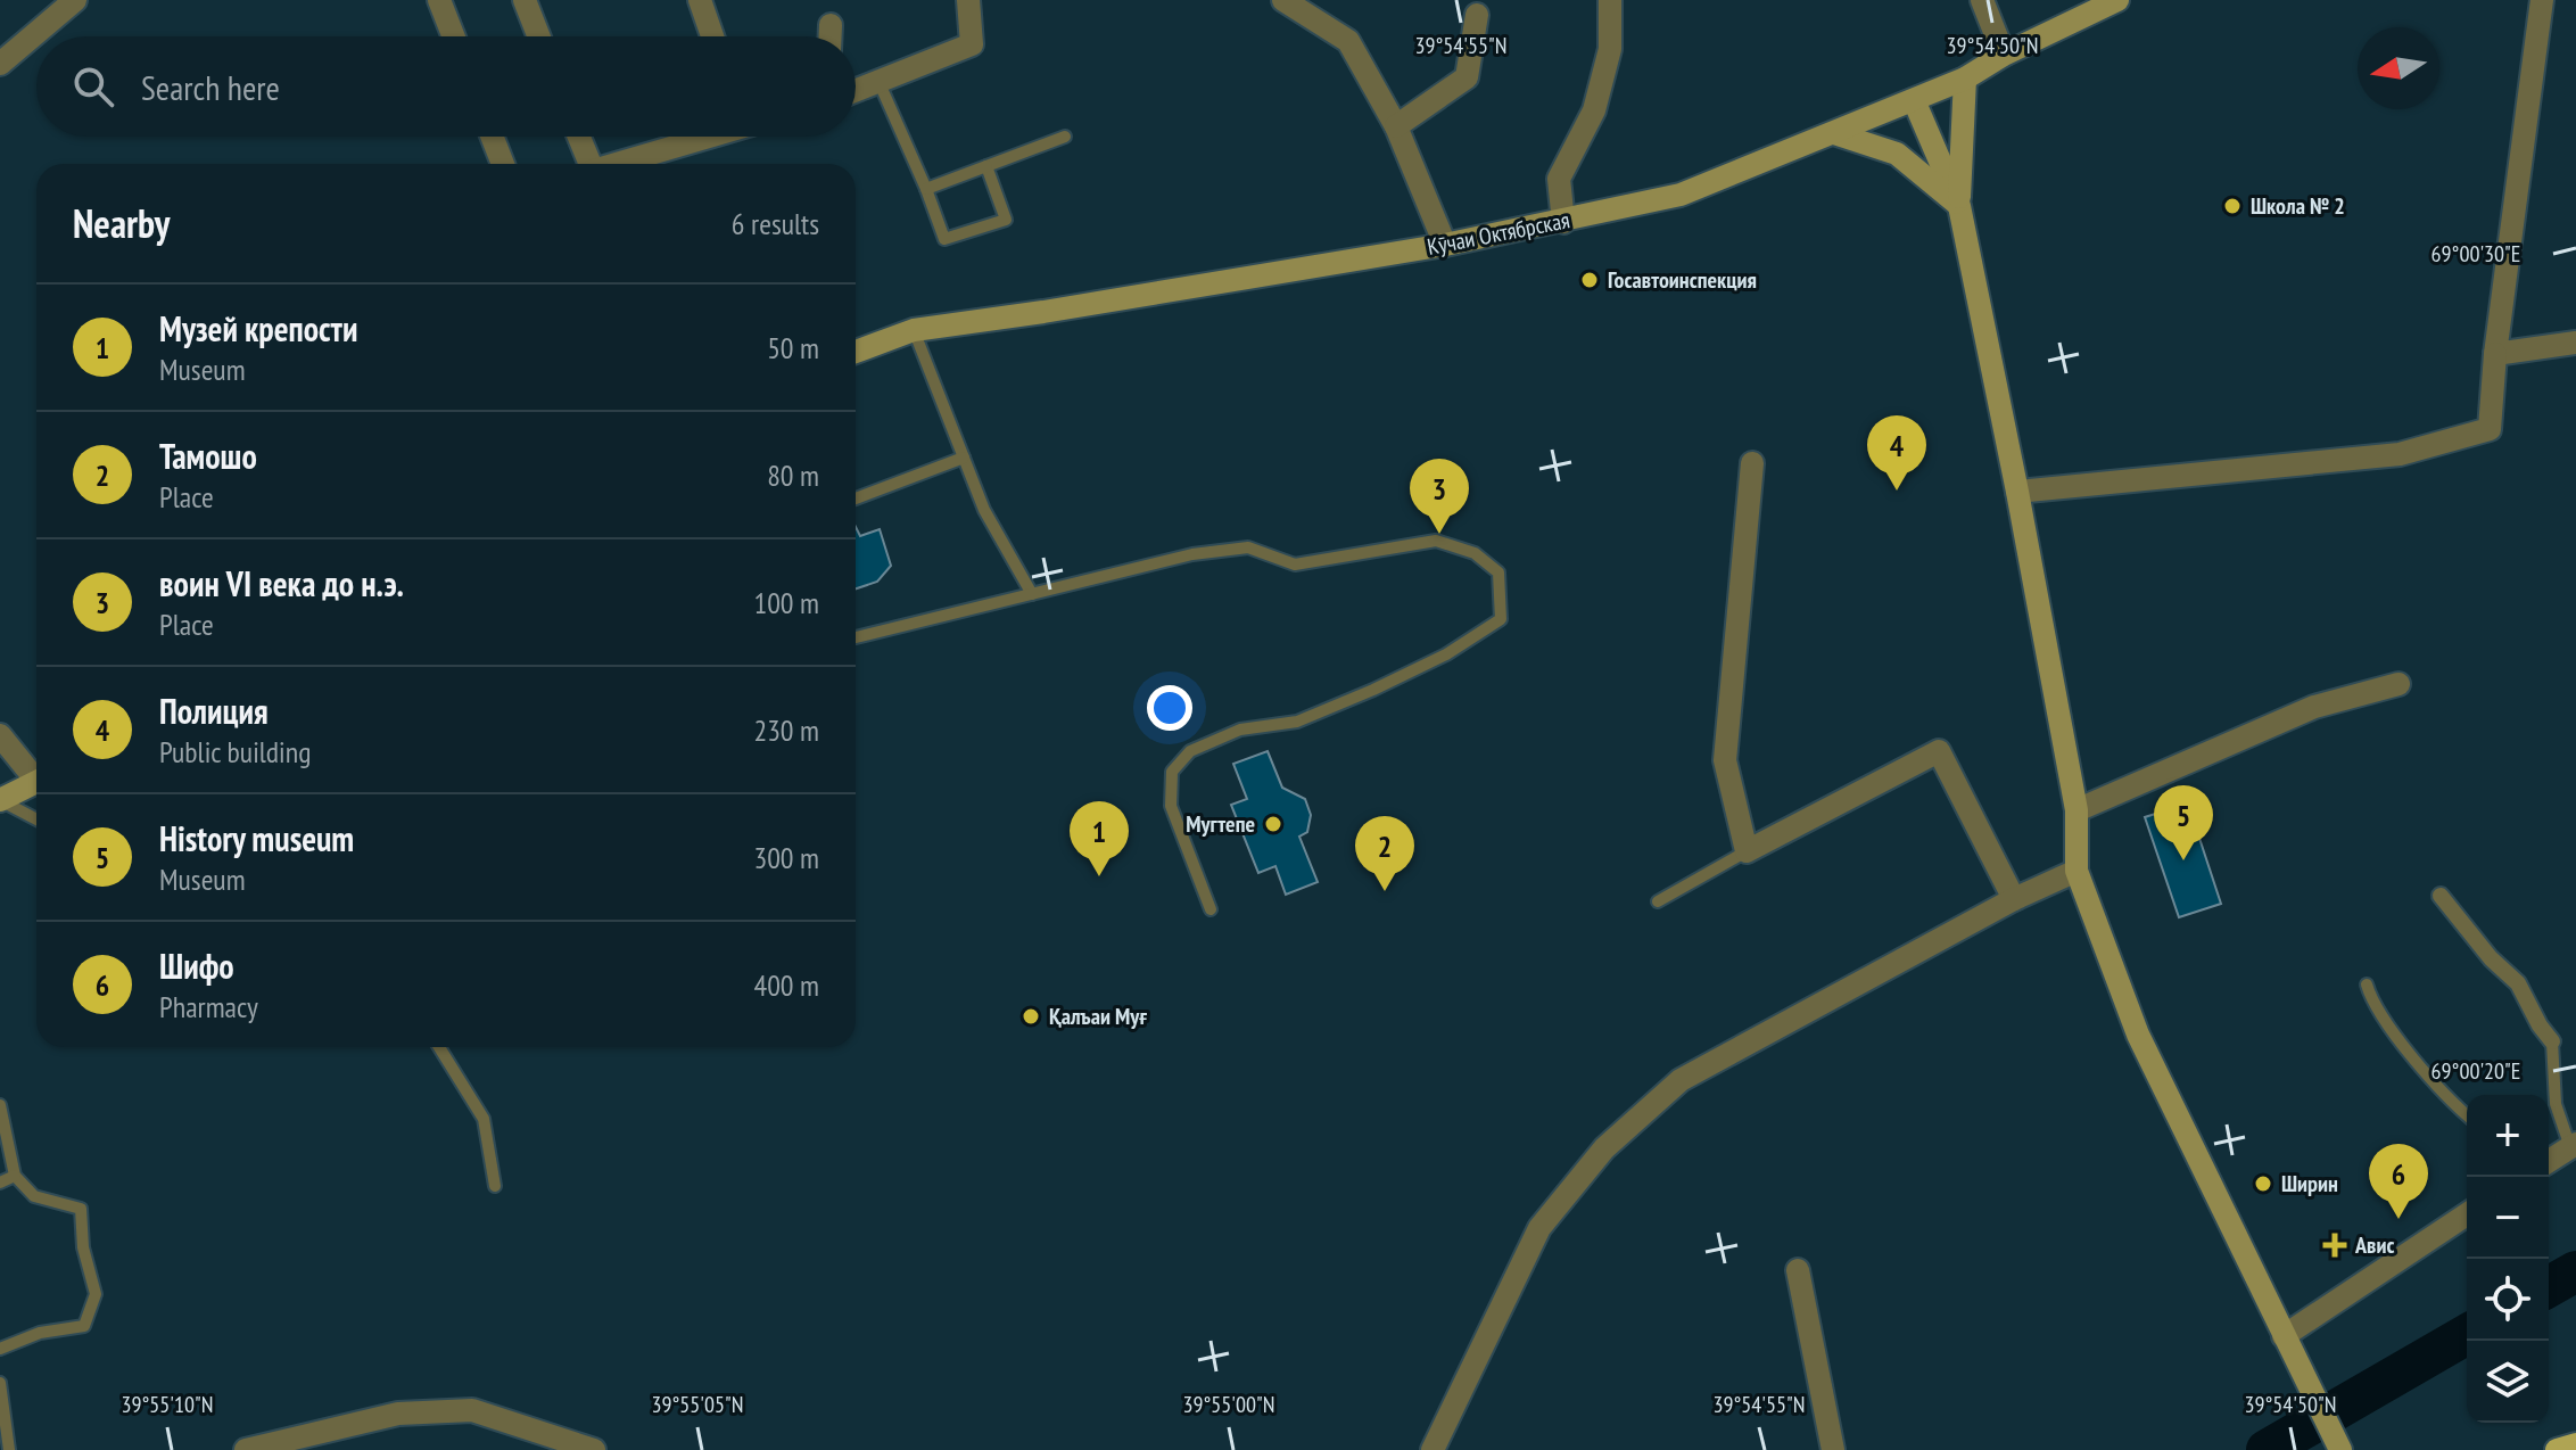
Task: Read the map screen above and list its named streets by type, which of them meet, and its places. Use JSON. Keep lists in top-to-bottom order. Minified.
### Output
{"streets":{"main road":["Кӯчаи Октябрская"]},"places":{"other":["Школа № 2","Госавтоинспекция","Мугтепе","Қалъаи Муғ","Ширин"],"health":["Авис"]},"north":"left","page":{"search":"Search here","heading":["Nearby","6 results"],"list":[{"mark":"1","name":"Музей крепости","note":"Museum","value":"50 m"},{"mark":"2","name":"Тамошо","note":"Place","value":"80 m"},{"mark":"3","name":"воин VI века до н.э.","note":"Place","value":"100 m"},{"mark":"4","name":"Полиция","note":"Public building","value":"230 m"},{"mark":"5","name":"History museum","note":"Museum","value":"300 m"},{"mark":"6","name":"Шифо","note":"Pharmacy","value":"400 m"}],"pins":["4","3","5","1","2","6"],"map_buttons":["+","−"]},"coordinates":["39°54'55\"N","39°54'50\"N","69°00'30\"E","69°00'20\"E","39°55'10\"N","39°55'05\"N","39°55'00\"N"]}
